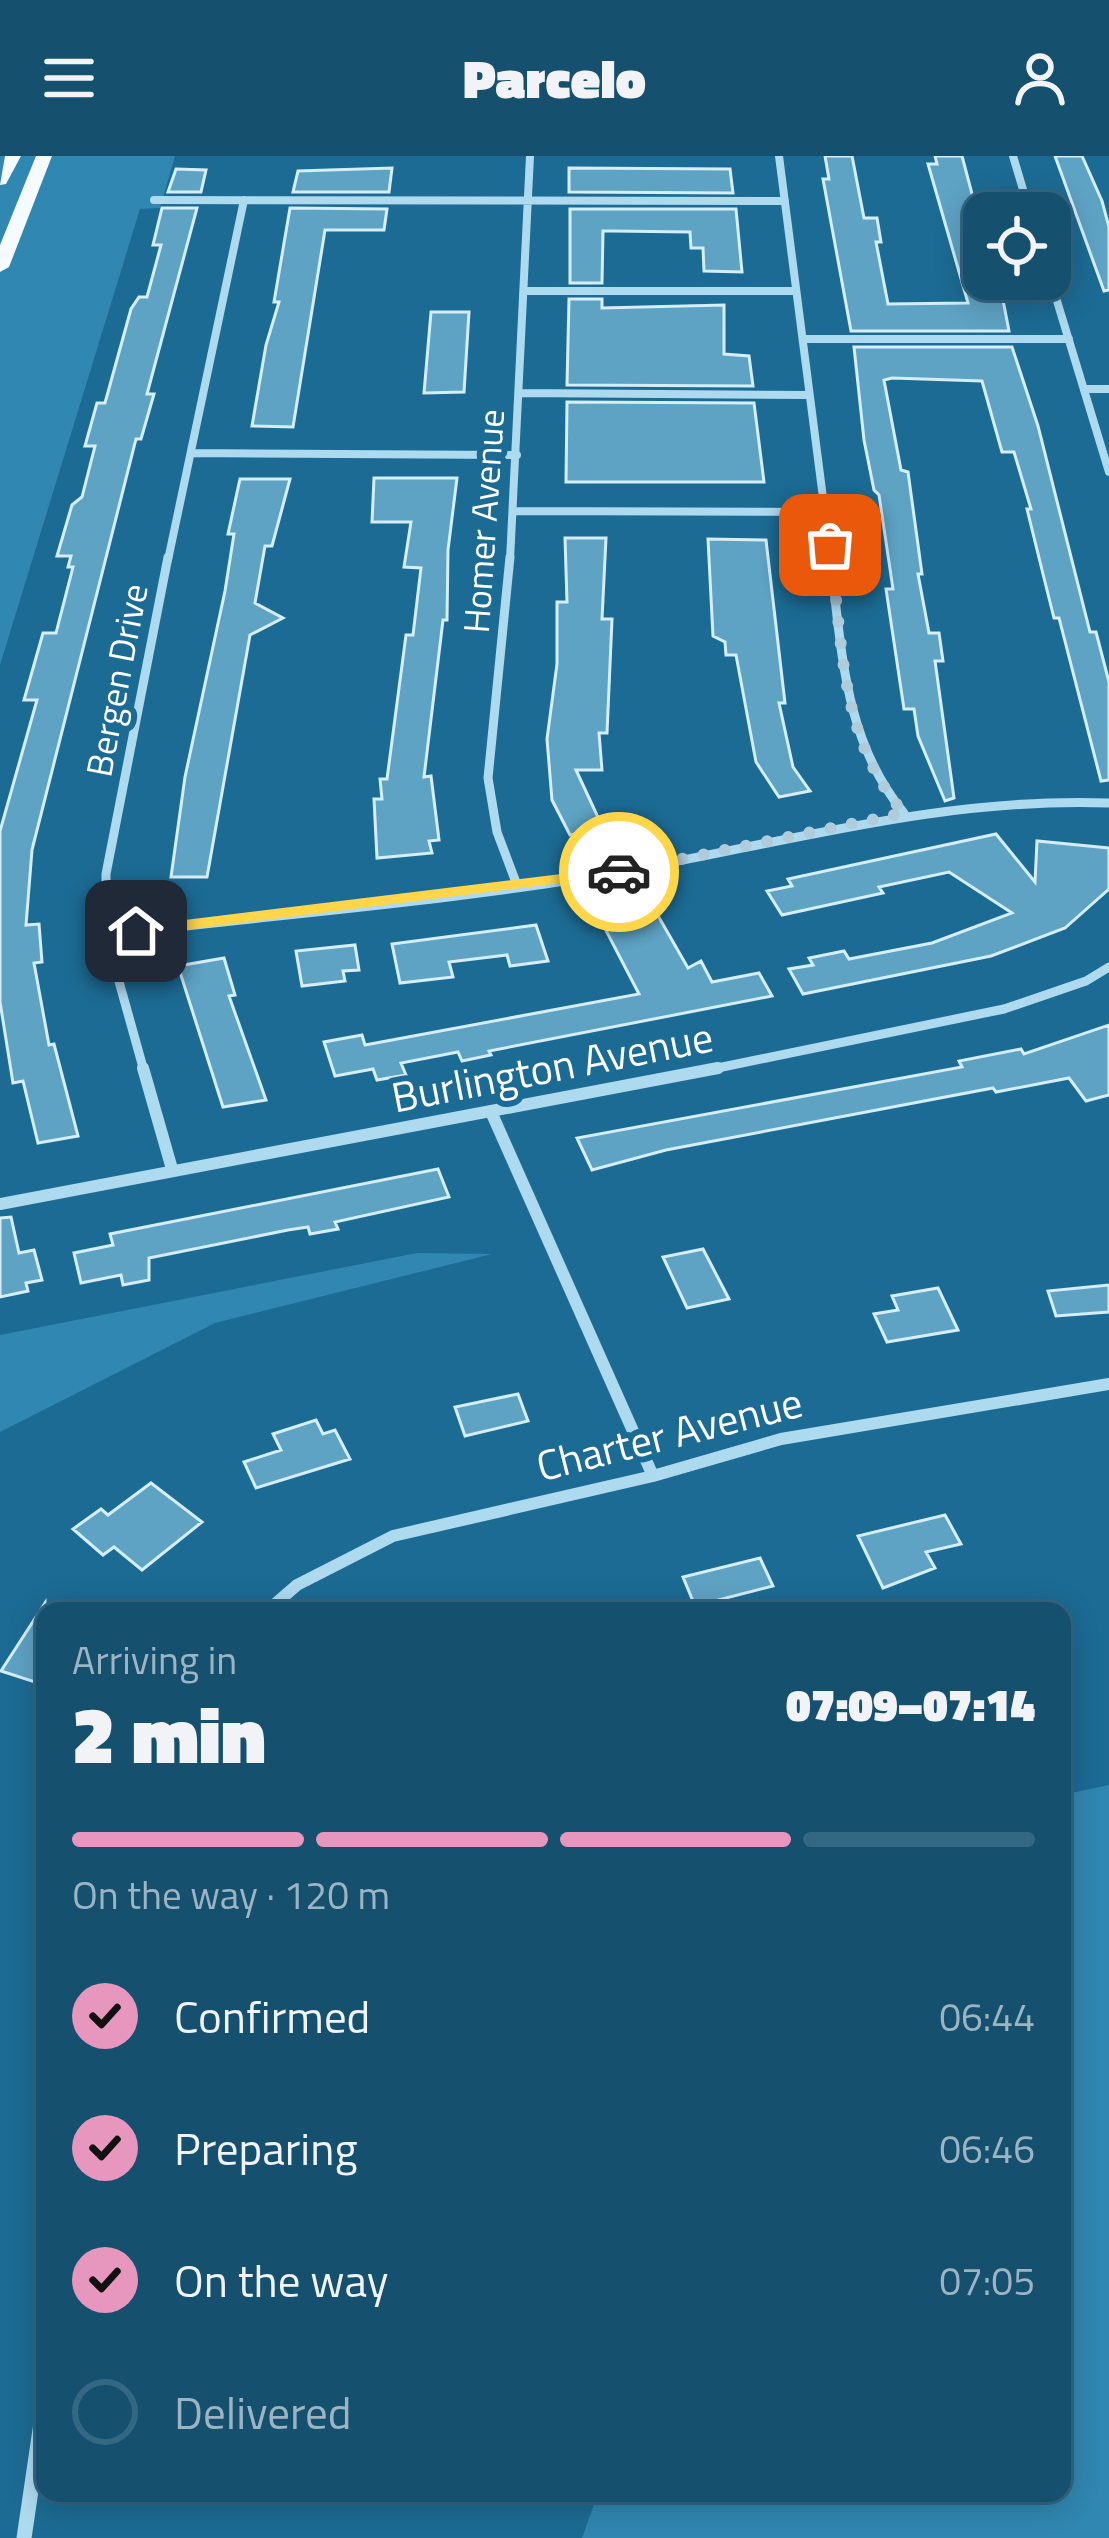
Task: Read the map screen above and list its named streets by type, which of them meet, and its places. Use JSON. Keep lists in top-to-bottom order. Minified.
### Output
{"streets":{"street":["Homer Avenue","Bergen Drive","Burlington Avenue","Charter Avenue"]},"crossings":[["Bergen Drive","Burlington Avenue"]],"page":{"header":"Parcelo","heading":["2 min","Arriving in","07:09–07:14"],"bar":"On the way · 120 m","list":[["Confirmed","06:44"],["Preparing","06:46"],["On the way","07:05"],"Delivered"]}}
